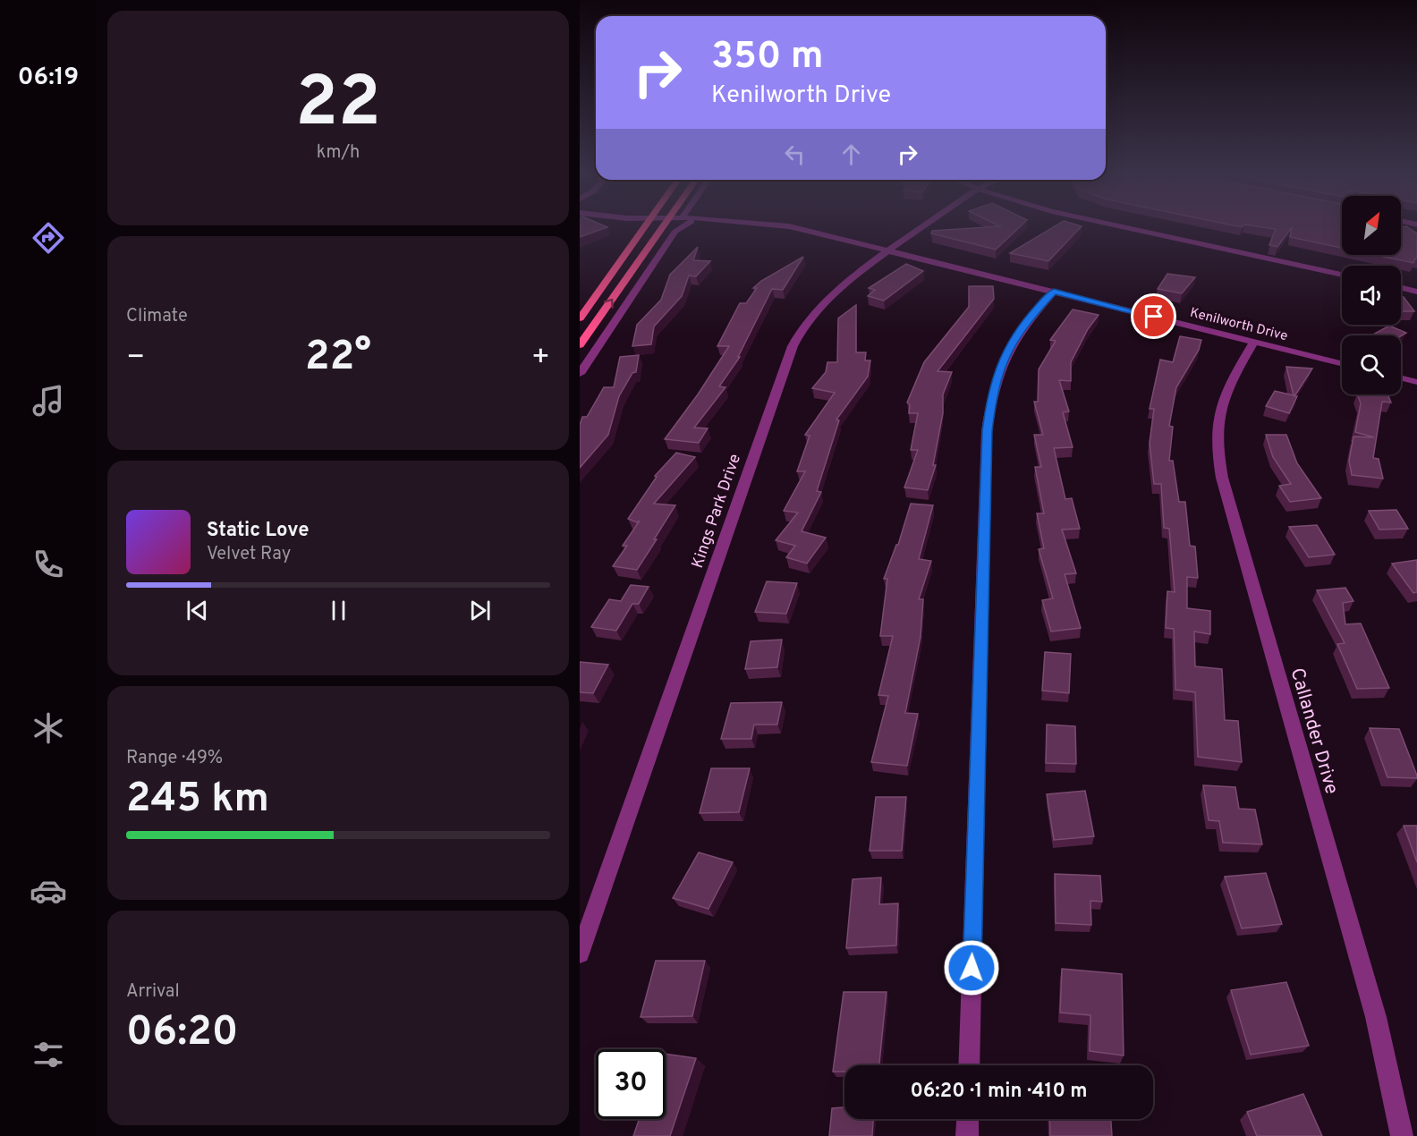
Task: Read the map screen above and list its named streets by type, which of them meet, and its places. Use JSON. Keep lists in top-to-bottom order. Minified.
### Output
{"streets":{"street":["Kenilworth Drive","Kings Park Drive","Callander Drive"]},"crossings":[["Kenilworth Drive","Kings Park Drive"],["Kenilworth Drive","Callander Drive"]],"north":"top right","page":{"tabs":"06:19","tile":[["22","km/h"],"Climate",["Range · 49%","245 km"],["Arrival","06:20"]],"turn":["350 m","Kenilworth Drive"],"heat":["−","22°","+"],"song":["Static Love","Velvet Ray"],"limit":"30","trip":"06:20 · 1 min · 410 m"}}
